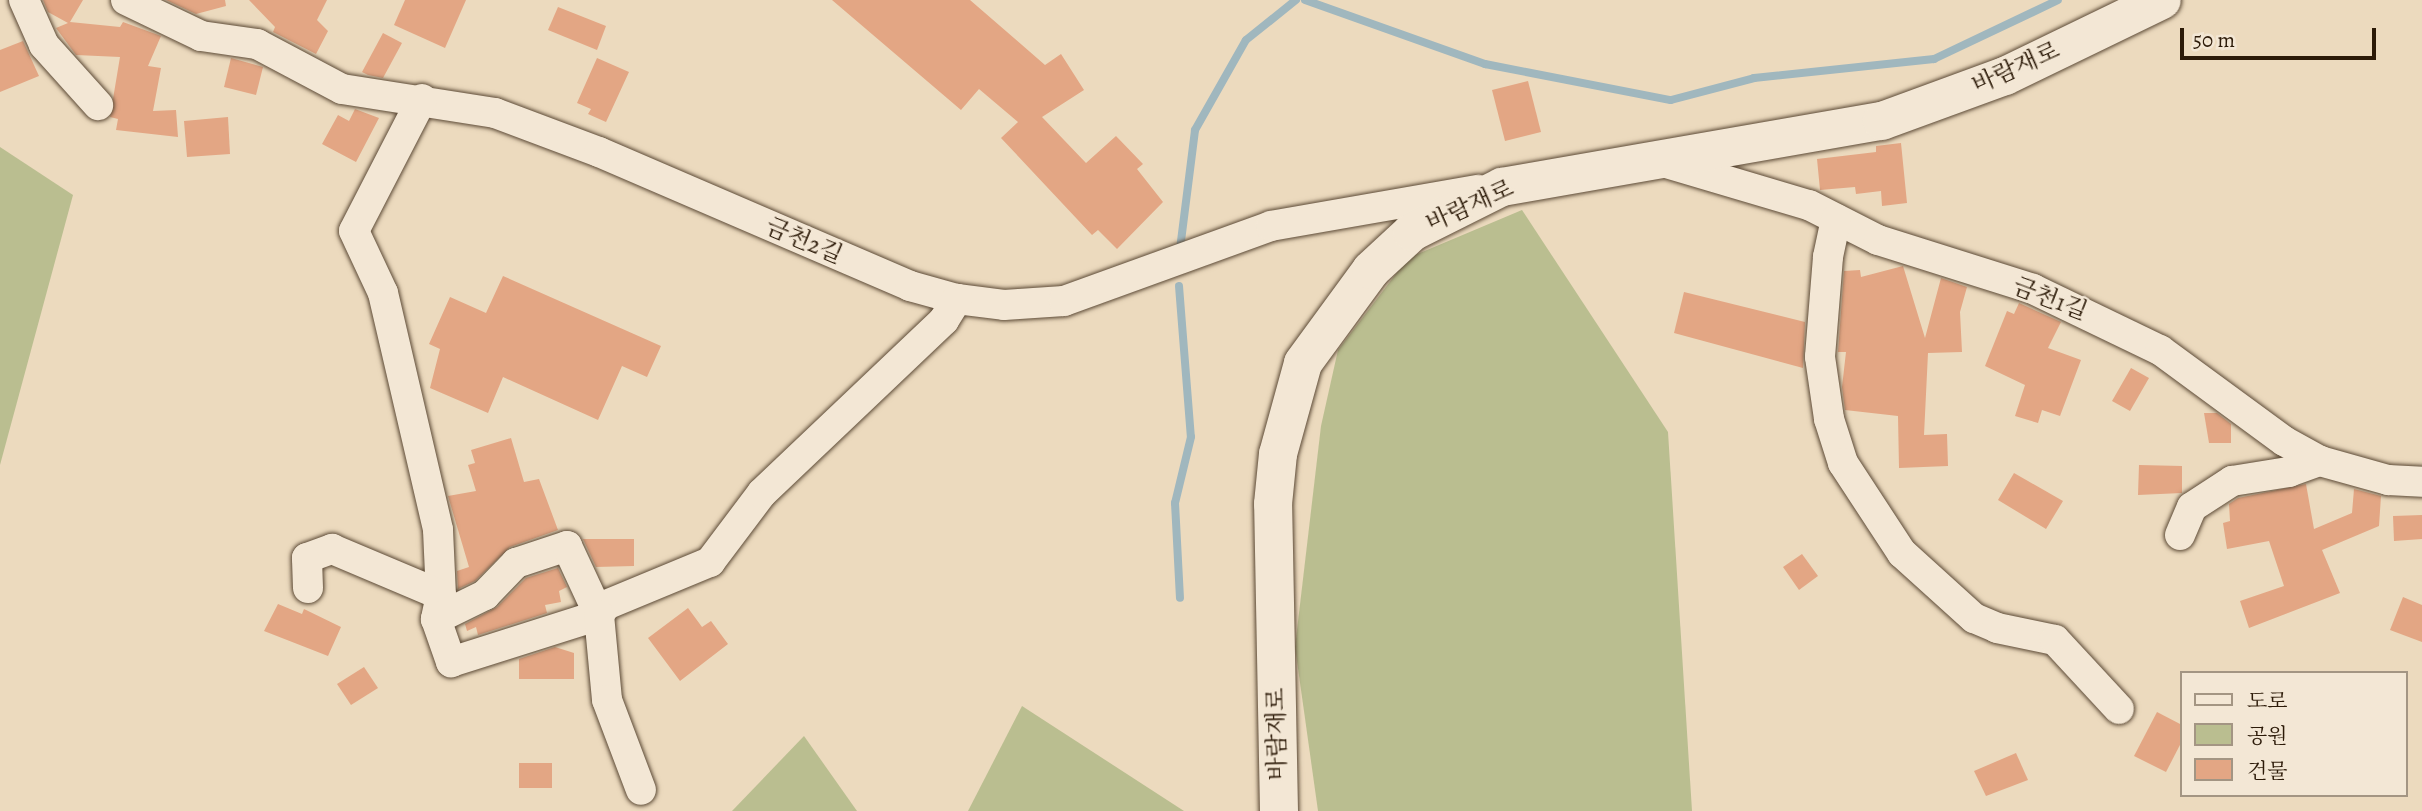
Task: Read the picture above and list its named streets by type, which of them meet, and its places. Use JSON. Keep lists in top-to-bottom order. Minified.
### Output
{"streets":{"street":["바람재로","금천2길","금천1길"]},"crossings":[["바람재로","금천2길"],["바람재로","금천1길"]],"legend":["도로","공원","건물"],"scale_bar":"50 m"}
